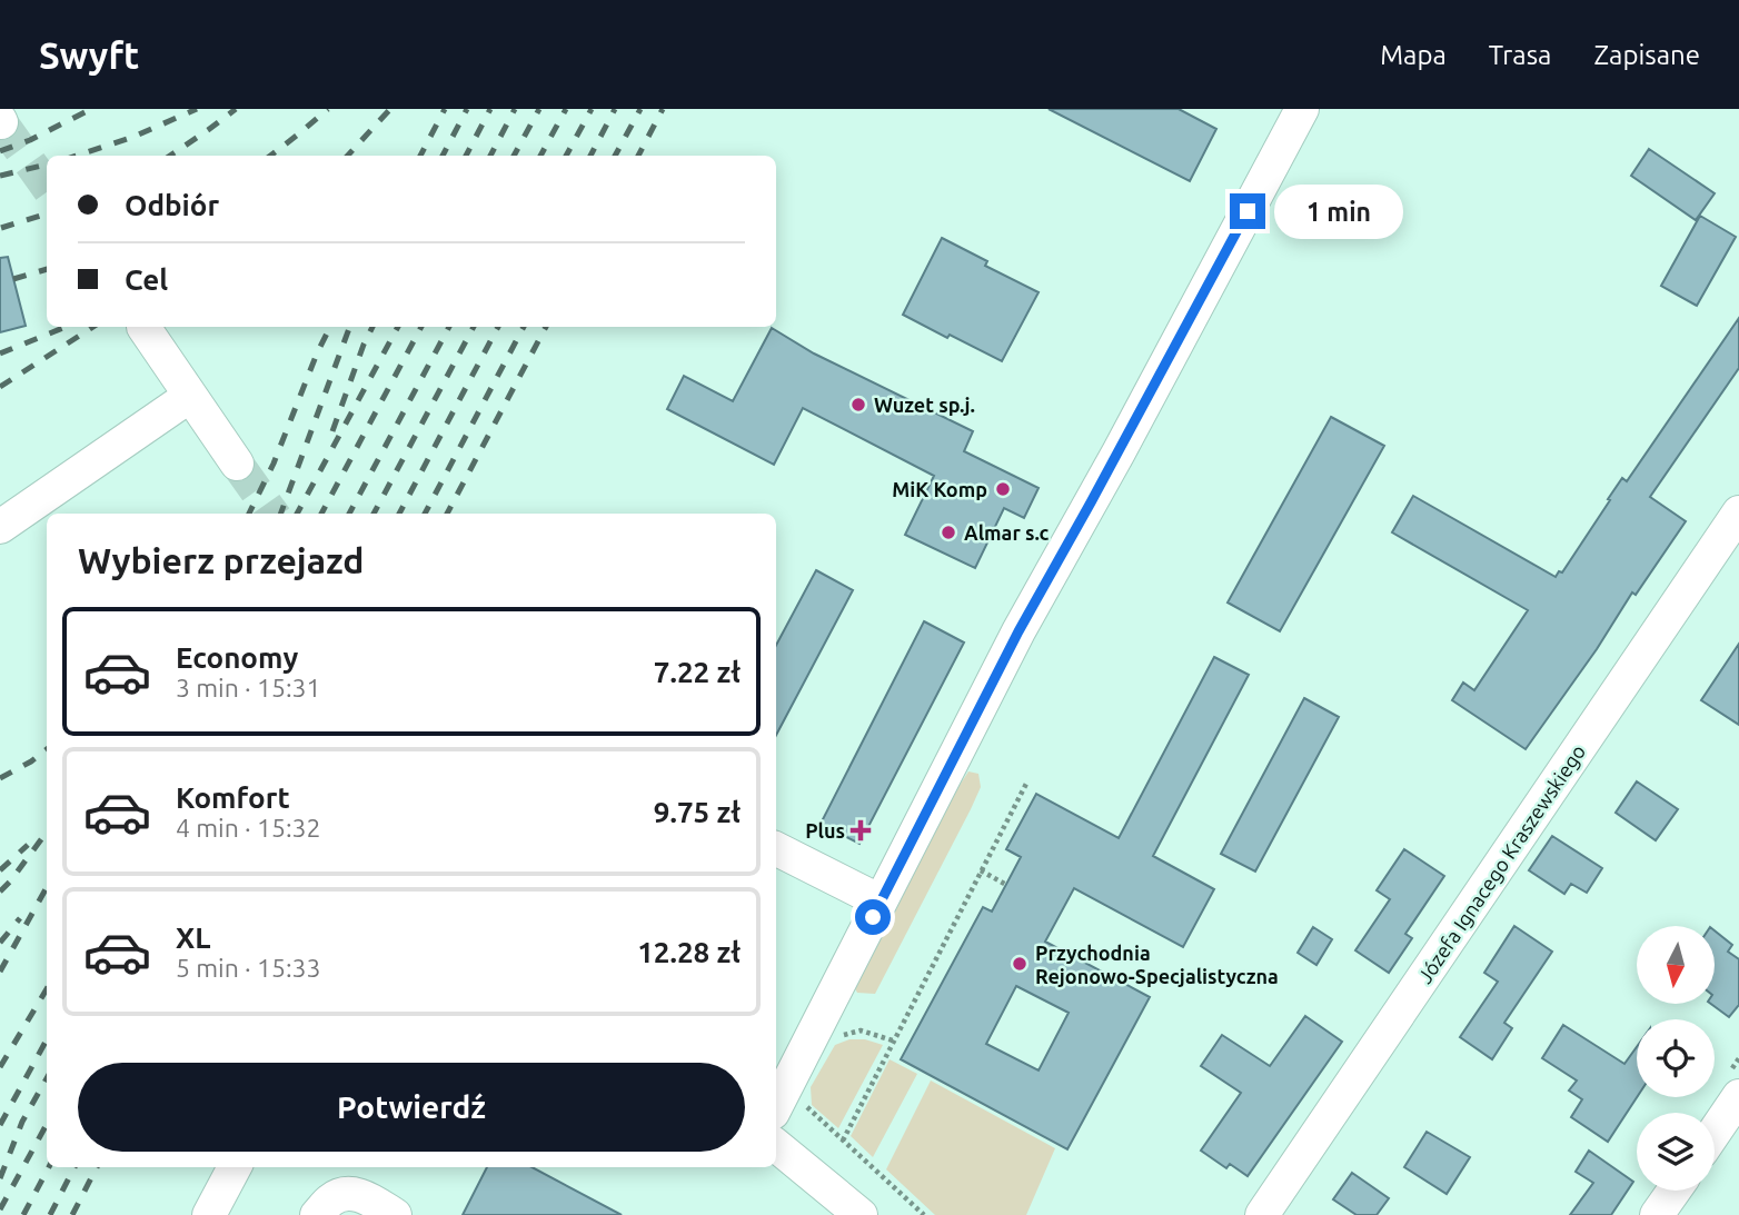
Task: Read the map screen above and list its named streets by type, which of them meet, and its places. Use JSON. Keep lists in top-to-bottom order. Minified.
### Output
{"streets":{"street":["Józefa Ignacego Kraszewskiego"]},"places":{"other":["Wuzet sp.j.","MiK Komp","Almar s.c","Przychodnia Rejonowo-Specjalistyczna"],"health":["Plus"]},"north":"bottom","page":{"header":"Swyft","nav":["Mapa","Trasa","Zapisane"],"banner":["Odbiór","Cel"],"bubble":"1 min","heading":"Wybierz przejazd","list":[{"name":"Economy","note":"3 min · 15:31","value":"7.22 zł"},{"name":"Komfort","note":"4 min · 15:32","value":"9.75 zł"},{"name":"XL","note":"5 min · 15:33","value":"12.28 zł"}],"buttons":"Potwierdź"}}
